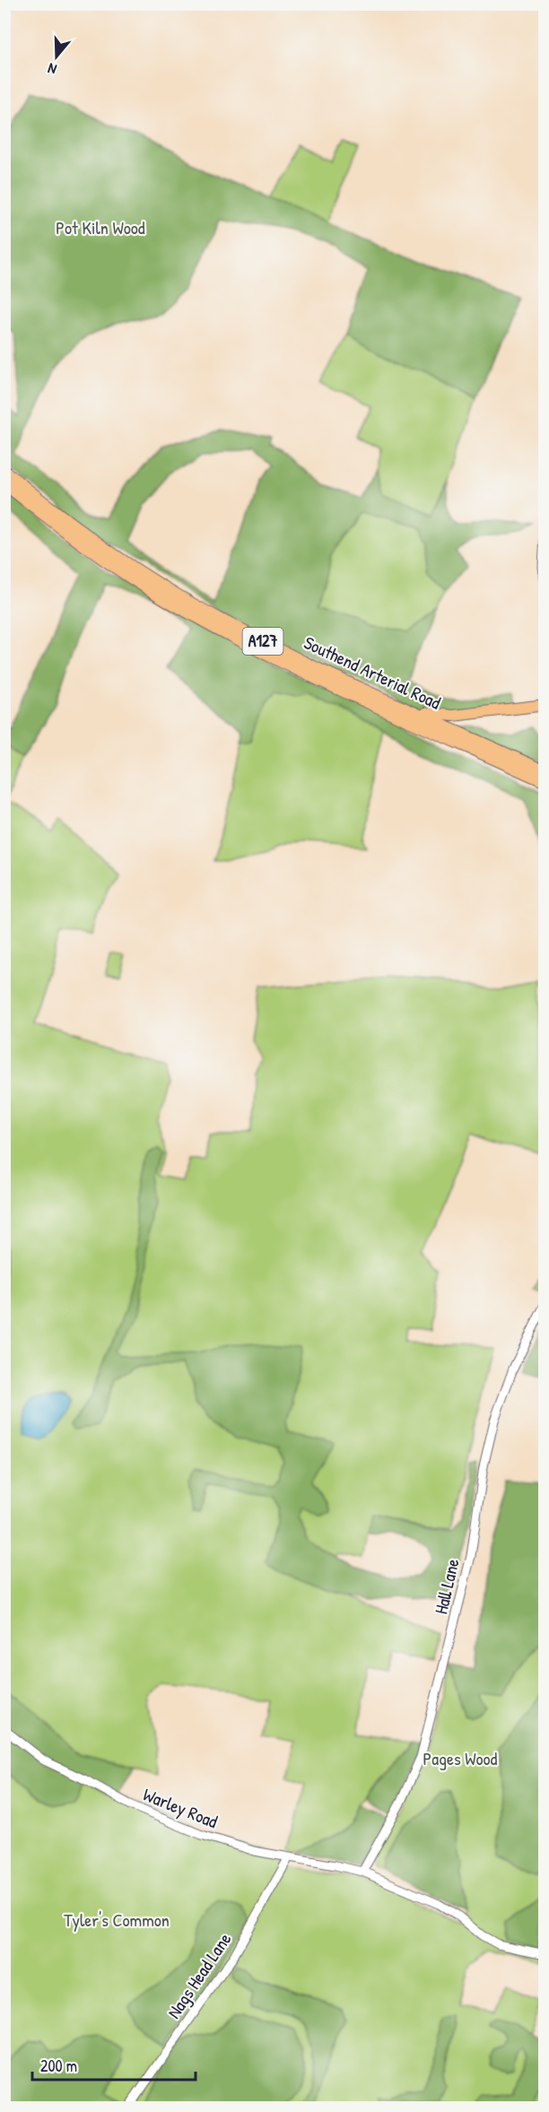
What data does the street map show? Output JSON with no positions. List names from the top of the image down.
{
  "streets": {
    "highway": ["A127", "Southend Arterial Road"],
    "street": ["Hall Lane", "Warley Road", "Nags Head Lane"]
  },
  "crossings": [
    ["A127", "Southend Arterial Road"],
    ["Hall Lane", "Warley Road"],
    ["Warley Road", "Nags Head Lane"]
  ],
  "parks": ["Pot Kiln Wood", "Pages Wood", "Tyler's Common"],
  "scale_bar": "200 m",
  "north": "bottom"
}
